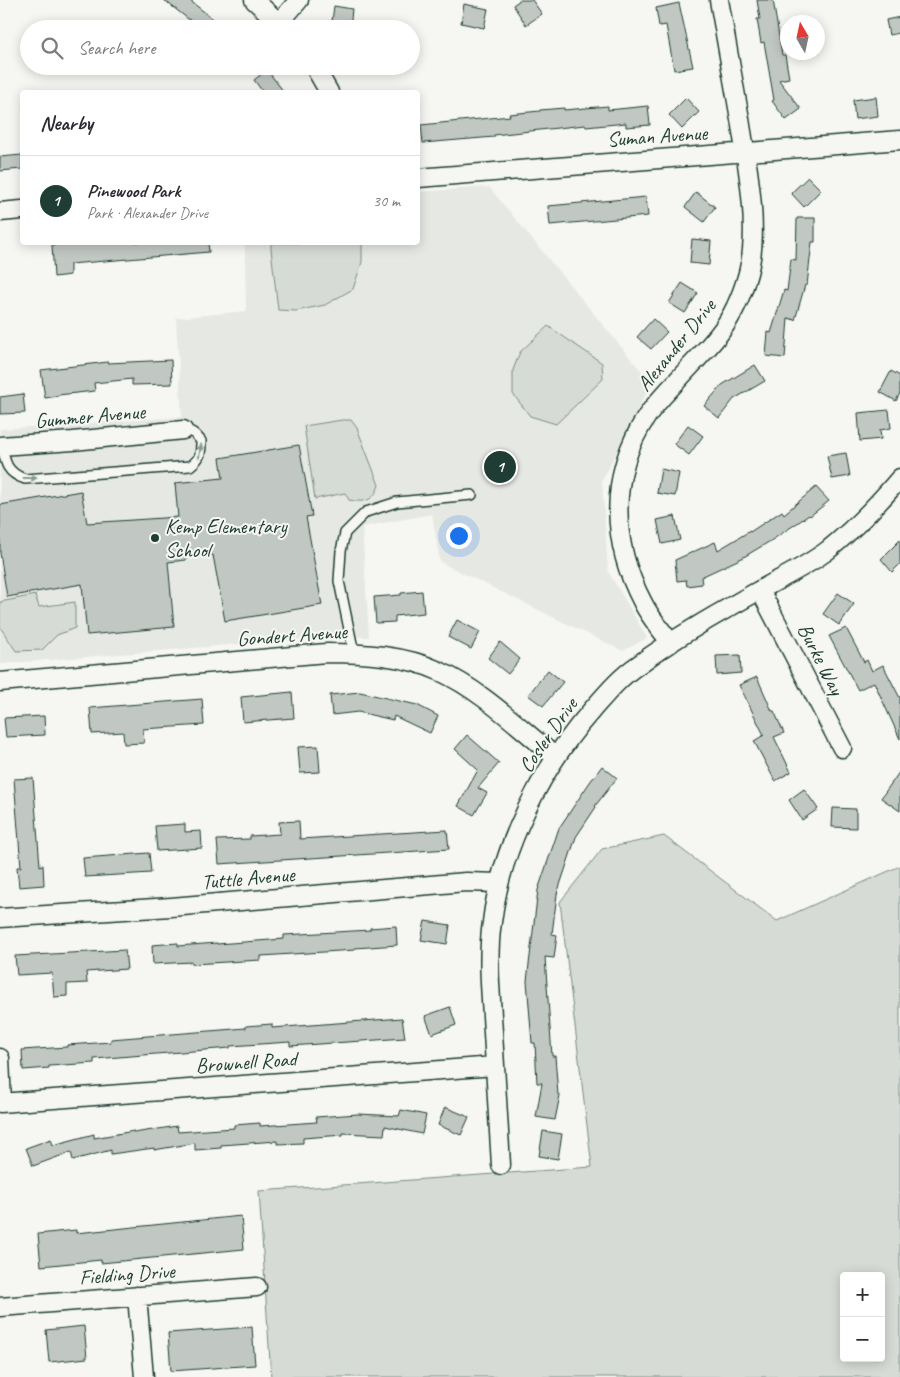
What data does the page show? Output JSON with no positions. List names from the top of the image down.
{
  "streets": {
    "street": [
      "Suman Avenue",
      "Alexander Drive",
      "Gummer Avenue",
      "Gondert Avenue",
      "Burke Way",
      "Cosler Drive",
      "Tuttle Avenue",
      "Brownell Road",
      "Fielding Drive"
    ]
  },
  "crossings": [
    ["Suman Avenue", "Alexander Drive"],
    ["Alexander Drive", "Cosler Drive"],
    ["Gondert Avenue", "Cosler Drive"],
    ["Burke Way", "Cosler Drive"],
    ["Cosler Drive", "Tuttle Avenue"],
    ["Cosler Drive", "Brownell Road"]
  ],
  "places": ["Kemp Elementary School"],
  "north": "top",
  "page": {
    "search": "Search here",
    "heading": "Nearby",
    "list": [
      {
        "mark": "1",
        "name": "Pinewood Park",
        "note": "Park · Alexander Drive",
        "value": "30 m"
      }
    ],
    "pins": "1",
    "map_buttons": ["+", "−"]
  }
}
